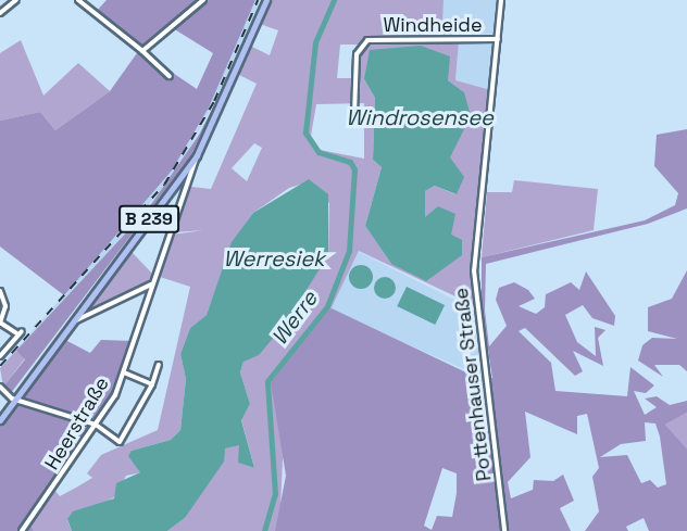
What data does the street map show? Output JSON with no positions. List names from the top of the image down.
{
  "streets": {
    "main road": ["B 239"],
    "street": ["Windheide", "Pottenhauser Straße", "Heerstraße"]
  },
  "crossings": [
    ["Windheide", "Pottenhauser Straße"],
    ["B 239", "Heerstraße"]
  ],
  "water": ["Windrosensee", "Werresiek", "Werre"]
}
